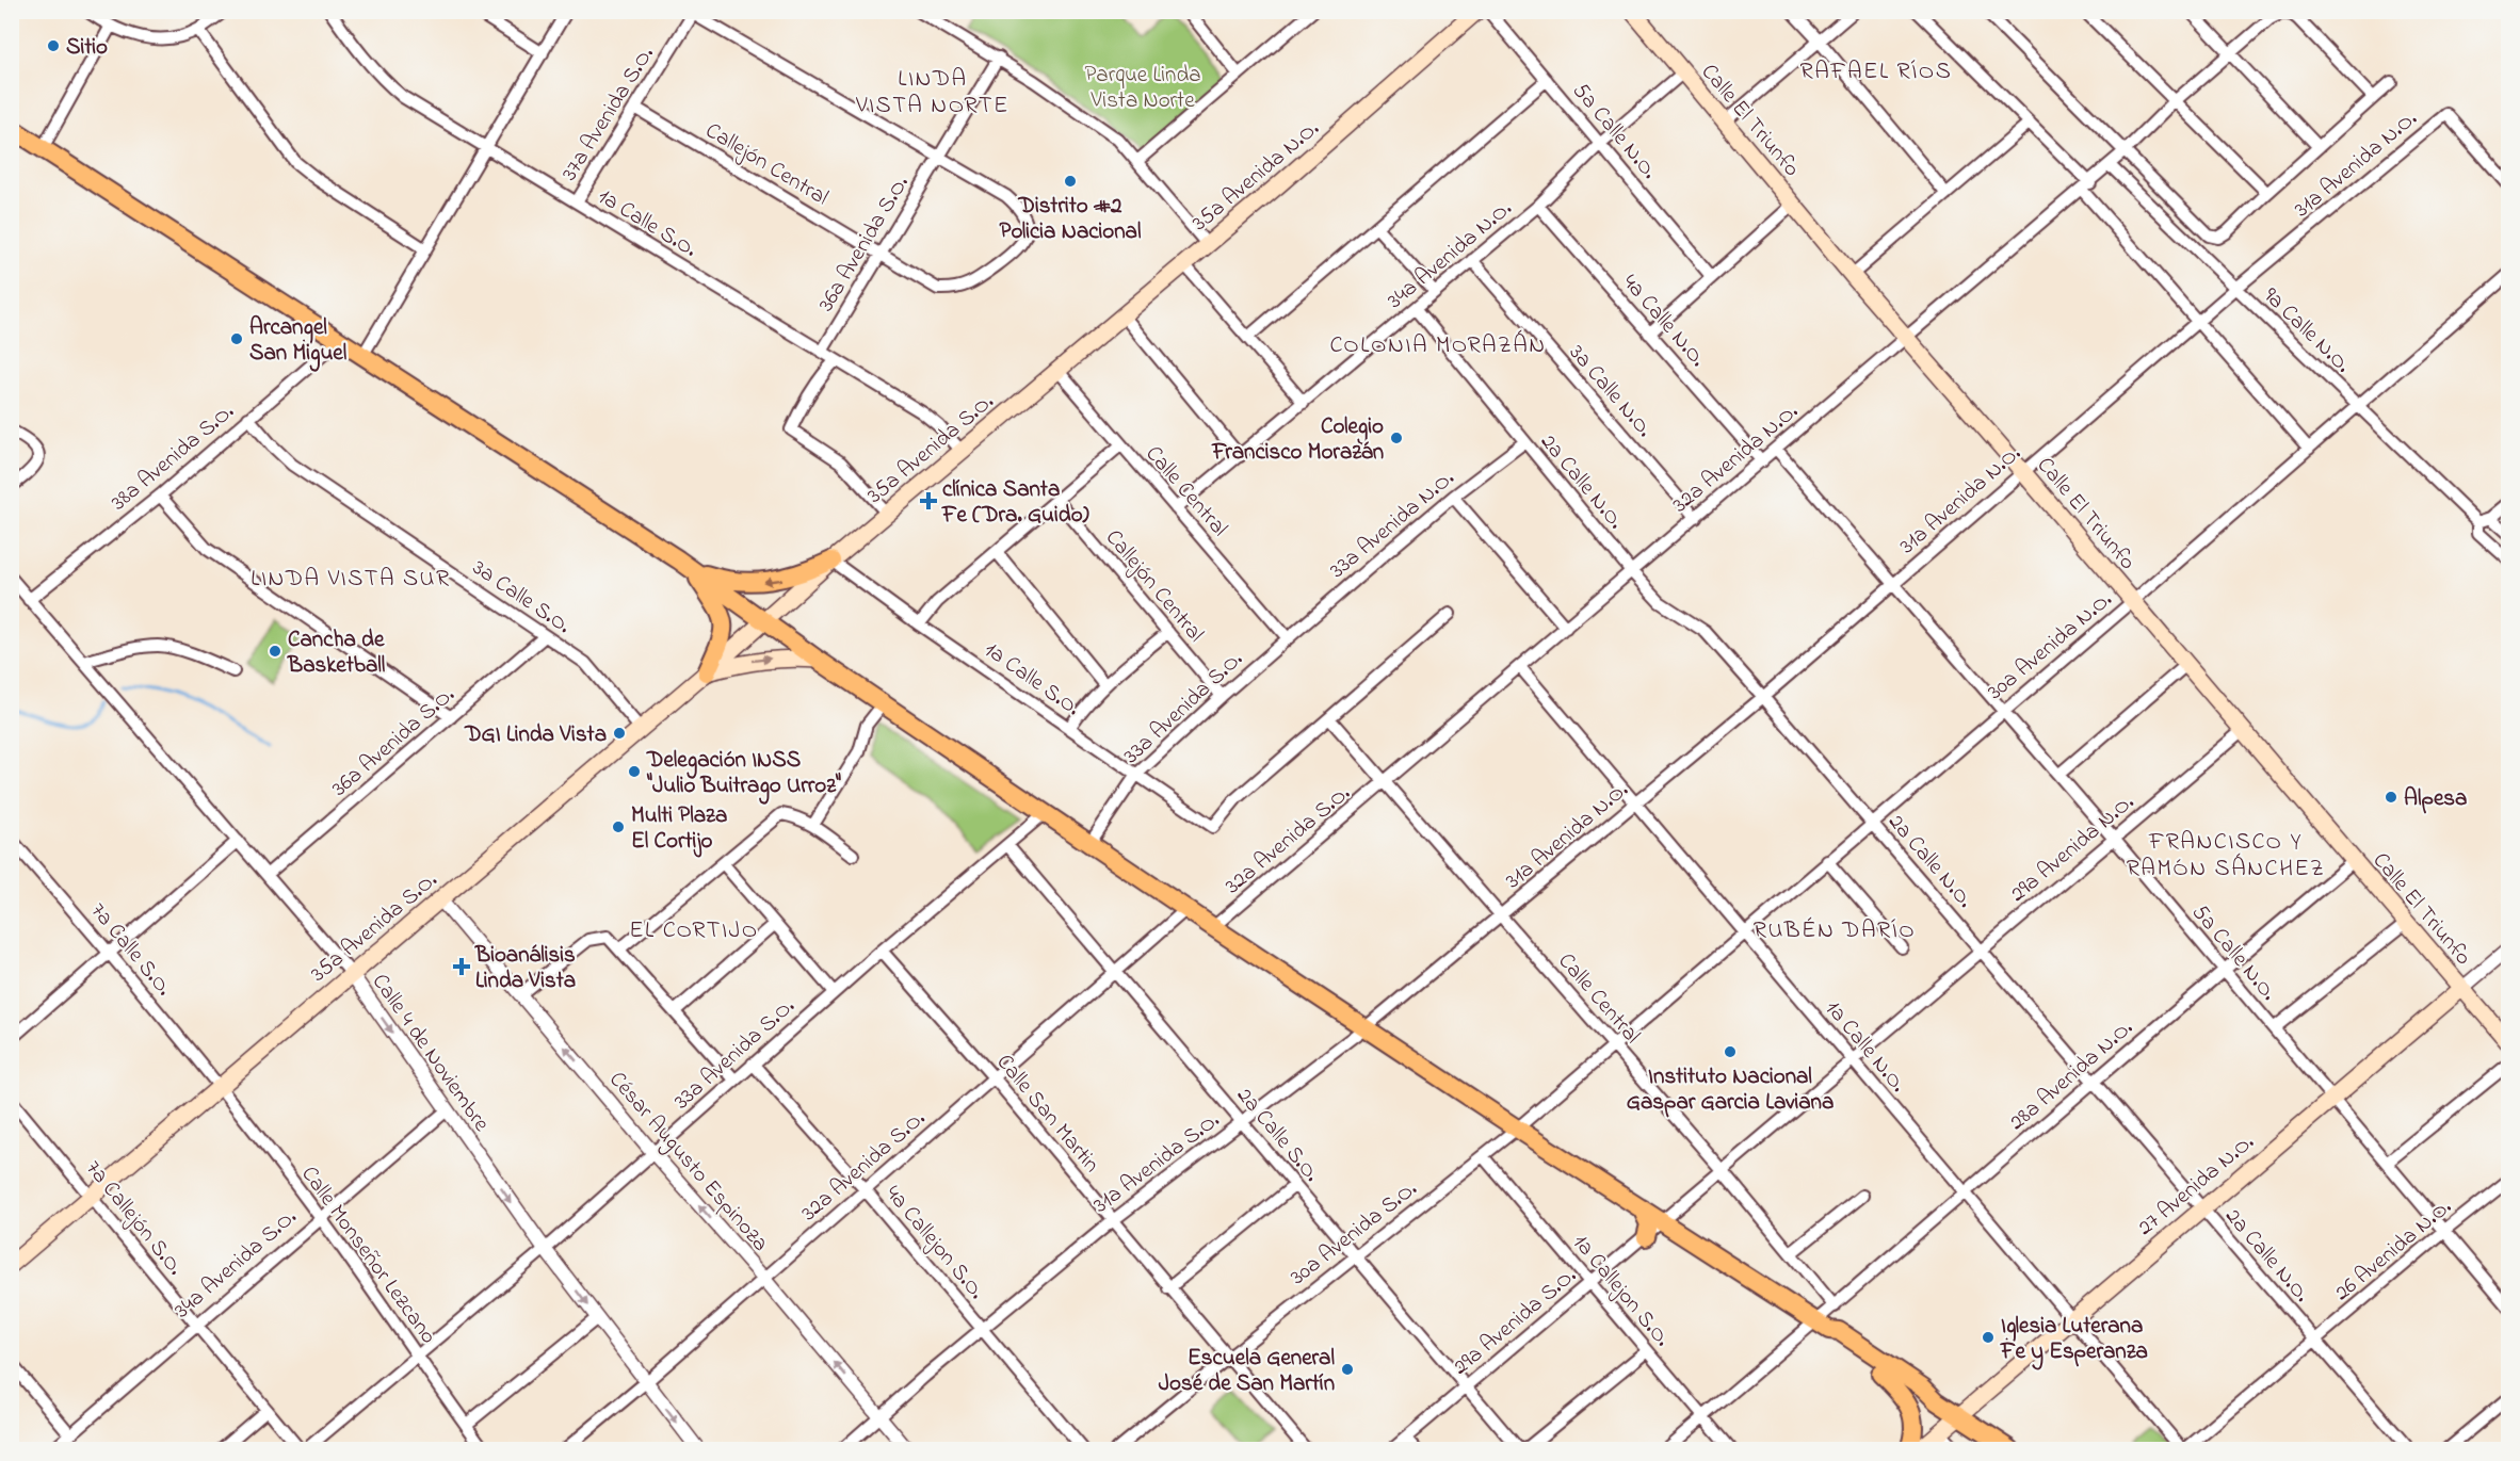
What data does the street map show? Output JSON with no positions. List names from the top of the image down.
{
  "streets": {
    "main road": [
      "Calle El Triunfo",
      "35a Avenida N.O.",
      "35a Avenida S.O.",
      "27 Avenida N.O."
    ],
    "street": [
      "37a Avenida S.O.",
      "5a Calle N.O.",
      "Callejón Central",
      "31a Avenida N.O.",
      "1a Calle S.O.",
      "36a Avenida S.O.",
      "34a Avenida N.O.",
      "4a Calle N.O.",
      "9a Calle N.O.",
      "3a Calle N.O.",
      "38a Avenida S.O.",
      "32a Avenida N.O.",
      "2a Calle N.O.",
      "Calle Central",
      "33a Avenida N.O.",
      "3a Calle S.O.",
      "30a Avenida N.O.",
      "33a Avenida S.O.",
      "32a Avenida S.O.",
      "29a Avenida N.O.",
      "7a Calle S.O.",
      "1a Calle N.O.",
      "Calle 4 de Noviembre",
      "28a Avenida N.O.",
      "Calle San Martin",
      "2a Calle S.O.",
      "César Augusto Espinoza",
      "31a Avenida S.O.",
      "7a Callejón S.O.",
      "30a Avenida S.O.",
      "4a Callejon S.O.",
      "26 Avenida N.O.",
      "Calle Monseñor Lezcano",
      "34a Avenida S.O.",
      "1a Callejon S.O.",
      "29a Avenida S.O."
    ]
  },
  "crossings": [
    ["37a Avenida S.O.", "Callejón Central"],
    ["37a Avenida S.O.", "1a Calle S.O."],
    ["Calle El Triunfo", "31a Avenida N.O."],
    ["Calle El Triunfo", "34a Avenida N.O."],
    ["Calle El Triunfo", "32a Avenida N.O."],
    ["Calle El Triunfo", "30a Avenida N.O."],
    ["Calle El Triunfo", "29a Avenida N.O."],
    ["Calle El Triunfo", "28a Avenida N.O."],
    ["Calle El Triunfo", "27 Avenida N.O."],
    ["5a Calle N.O.", "31a Avenida N.O."],
    ["5a Calle N.O.", "34a Avenida N.O."],
    ["5a Calle N.O.", "32a Avenida N.O."],
    ["5a Calle N.O.", "30a Avenida N.O."],
    ["5a Calle N.O.", "29a Avenida N.O."],
    ["5a Calle N.O.", "28a Avenida N.O."],
    ["5a Calle N.O.", "27 Avenida N.O."],
    ["5a Calle N.O.", "26 Avenida N.O."],
    ["Callejón Central", "36a Avenida S.O."],
    ["Callejón Central", "33a Avenida S.O."],
    ["31a Avenida N.O.", "9a Calle N.O."],
    ["31a Avenida N.O.", "2a Calle N.O."],
    ["31a Avenida N.O.", "Calle Central"],
    ["31a Avenida N.O.", "1a Calle N.O."],
    ["31a Avenida N.O.", "31a Avenida S.O."],
    ["35a Avenida N.O.", "35a Avenida S.O."],
    ["35a Avenida N.O.", "Calle Central"],
    ["1a Calle S.O.", "36a Avenida S.O."],
    ["1a Calle S.O.", "35a Avenida S.O."],
    ["1a Calle S.O.", "Calle Central"],
    ["1a Calle S.O.", "33a Avenida S.O."],
    ["36a Avenida S.O.", "3a Calle S.O."],
    ["36a Avenida S.O.", "Calle 4 de Noviembre"],
    ["34a Avenida N.O.", "4a Calle N.O."],
    ["34a Avenida N.O.", "3a Calle N.O."],
    ["34a Avenida N.O.", "2a Calle N.O."],
    ["34a Avenida N.O.", "Calle Central"],
    ["4a Calle N.O.", "32a Avenida N.O."],
    ["9a Calle N.O.", "32a Avenida N.O."],
    ["9a Calle N.O.", "30a Avenida N.O."],
    ["3a Calle N.O.", "32a Avenida N.O."],
    ["35a Avenida S.O.", "Calle Central"],
    ["35a Avenida S.O.", "3a Calle S.O."],
    ["35a Avenida S.O.", "7a Calle S.O."],
    ["35a Avenida S.O.", "Calle 4 de Noviembre"],
    ["35a Avenida S.O.", "César Augusto Espinoza"],
    ["35a Avenida S.O.", "7a Callejón S.O."],
    ["35a Avenida S.O.", "Calle Monseñor Lezcano"],
    ["38a Avenida S.O.", "3a Calle S.O."],
    ["38a Avenida S.O.", "Calle 4 de Noviembre"],
    ["32a Avenida N.O.", "2a Calle N.O."],
    ["32a Avenida N.O.", "Calle Central"],
    ["32a Avenida N.O.", "32a Avenida S.O."],
    ["32a Avenida N.O.", "1a Calle N.O."],
    ["2a Calle N.O.", "33a Avenida N.O."],
    ["2a Calle N.O.", "30a Avenida N.O."],
    ["2a Calle N.O.", "29a Avenida N.O."],
    ["2a Calle N.O.", "28a Avenida N.O."],
    ["2a Calle N.O.", "27 Avenida N.O."],
    ["2a Calle N.O.", "26 Avenida N.O."],
    ["Calle Central", "33a Avenida N.O."],
    ["Calle Central", "30a Avenida N.O."],
    ["Calle Central", "33a Avenida S.O."],
    ["Calle Central", "32a Avenida S.O."],
    ["Calle Central", "29a Avenida N.O."],
    ["Calle Central", "28a Avenida N.O."],
    ["Calle Central", "31a Avenida S.O."],
    ["Calle Central", "30a Avenida S.O."],
    ["33a Avenida N.O.", "33a Avenida S.O."],
    ["30a Avenida N.O.", "1a Calle N.O."],
    ["30a Avenida N.O.", "30a Avenida S.O."],
    ["33a Avenida S.O.", "Calle 4 de Noviembre"],
    ["33a Avenida S.O.", "Calle San Martin"],
    ["33a Avenida S.O.", "2a Calle S.O."],
    ["33a Avenida S.O.", "César Augusto Espinoza"],
    ["33a Avenida S.O.", "4a Callejon S.O."],
    ["33a Avenida S.O.", "Calle Monseñor Lezcano"],
    ["32a Avenida S.O.", "Calle 4 de Noviembre"],
    ["32a Avenida S.O.", "Calle San Martin"],
    ["32a Avenida S.O.", "2a Calle S.O."],
    ["32a Avenida S.O.", "César Augusto Espinoza"],
    ["32a Avenida S.O.", "4a Callejon S.O."],
    ["29a Avenida N.O.", "1a Calle N.O."],
    ["29a Avenida N.O.", "29a Avenida S.O."],
    ["7a Calle S.O.", "Calle Monseñor Lezcano"],
    ["1a Calle N.O.", "28a Avenida N.O."],
    ["1a Calle N.O.", "27 Avenida N.O."],
    ["1a Calle N.O.", "26 Avenida N.O."],
    ["Calle 4 de Noviembre", "34a Avenida S.O."],
    ["28a Avenida N.O.", "1a Callejon S.O."],
    ["Calle San Martin", "31a Avenida S.O."],
    ["Calle San Martin", "30a Avenida S.O."],
    ["2a Calle S.O.", "31a Avenida S.O."],
    ["2a Calle S.O.", "30a Avenida S.O."],
    ["2a Calle S.O.", "29a Avenida S.O."],
    ["César Augusto Espinoza", "31a Avenida S.O."],
    ["31a Avenida S.O.", "4a Callejon S.O."],
    ["7a Callejón S.O.", "34a Avenida S.O."],
    ["30a Avenida S.O.", "1a Callejon S.O."],
    ["Calle Monseñor Lezcano", "34a Avenida S.O."],
    ["1a Callejon S.O.", "29a Avenida S.O."]
  ],
  "one_way": ["Calle 4 de Noviembre"],
  "districts": [
    "RAFAEL RÍOS",
    "LINDA VISTA NORTE",
    "COLONIA MORAZÁN",
    "LINDA VISTA SUR",
    "FRANCISCO Y RAMÓN SÁNCHEZ",
    "EL CORTIJO",
    "RUBÉN DARÍO"
  ],
  "parks": ["Parque Linda Vista Norte"],
  "places": {
    "other": [
      "Sitio",
      "Distrito #2 Policia Nacional",
      "Arcangel San Miguel",
      "Colegio Francisco Morazán",
      "Cancha de Basketball",
      "DGI Linda Vista",
      "Delegación INSS \"Julio Buitrago Urroz\"",
      "Alpesa",
      "Multi Plaza El Cortijo",
      "Instituto Nacional Gaspar Garcia Laviana",
      "Iglesia Luterana Fe y Esperanza",
      "Escuela General José de San Martín"
    ],
    "health": ["clínica Santa Fe (Dra. Guido)", "Bioanálisis Linda Vista"]
  }
}
